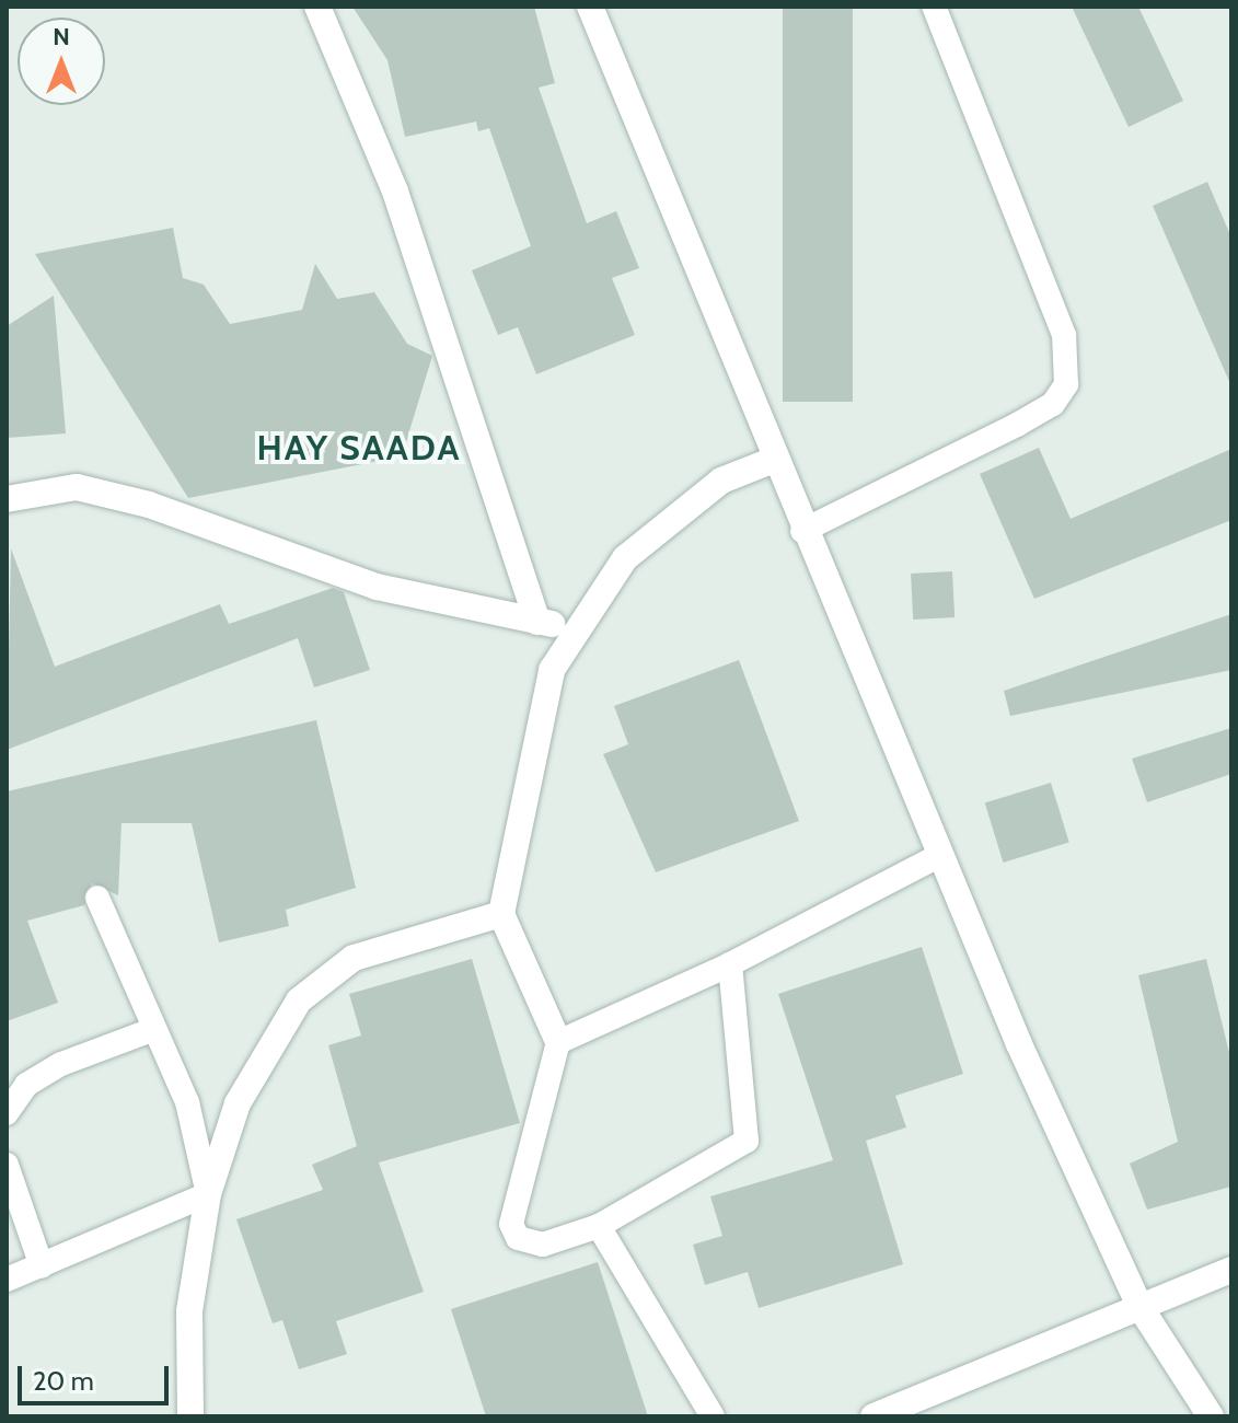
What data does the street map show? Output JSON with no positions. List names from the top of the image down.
{
  "districts": ["HAY SAADA"],
  "scale_bar": "20 m",
  "north": "top"
}
